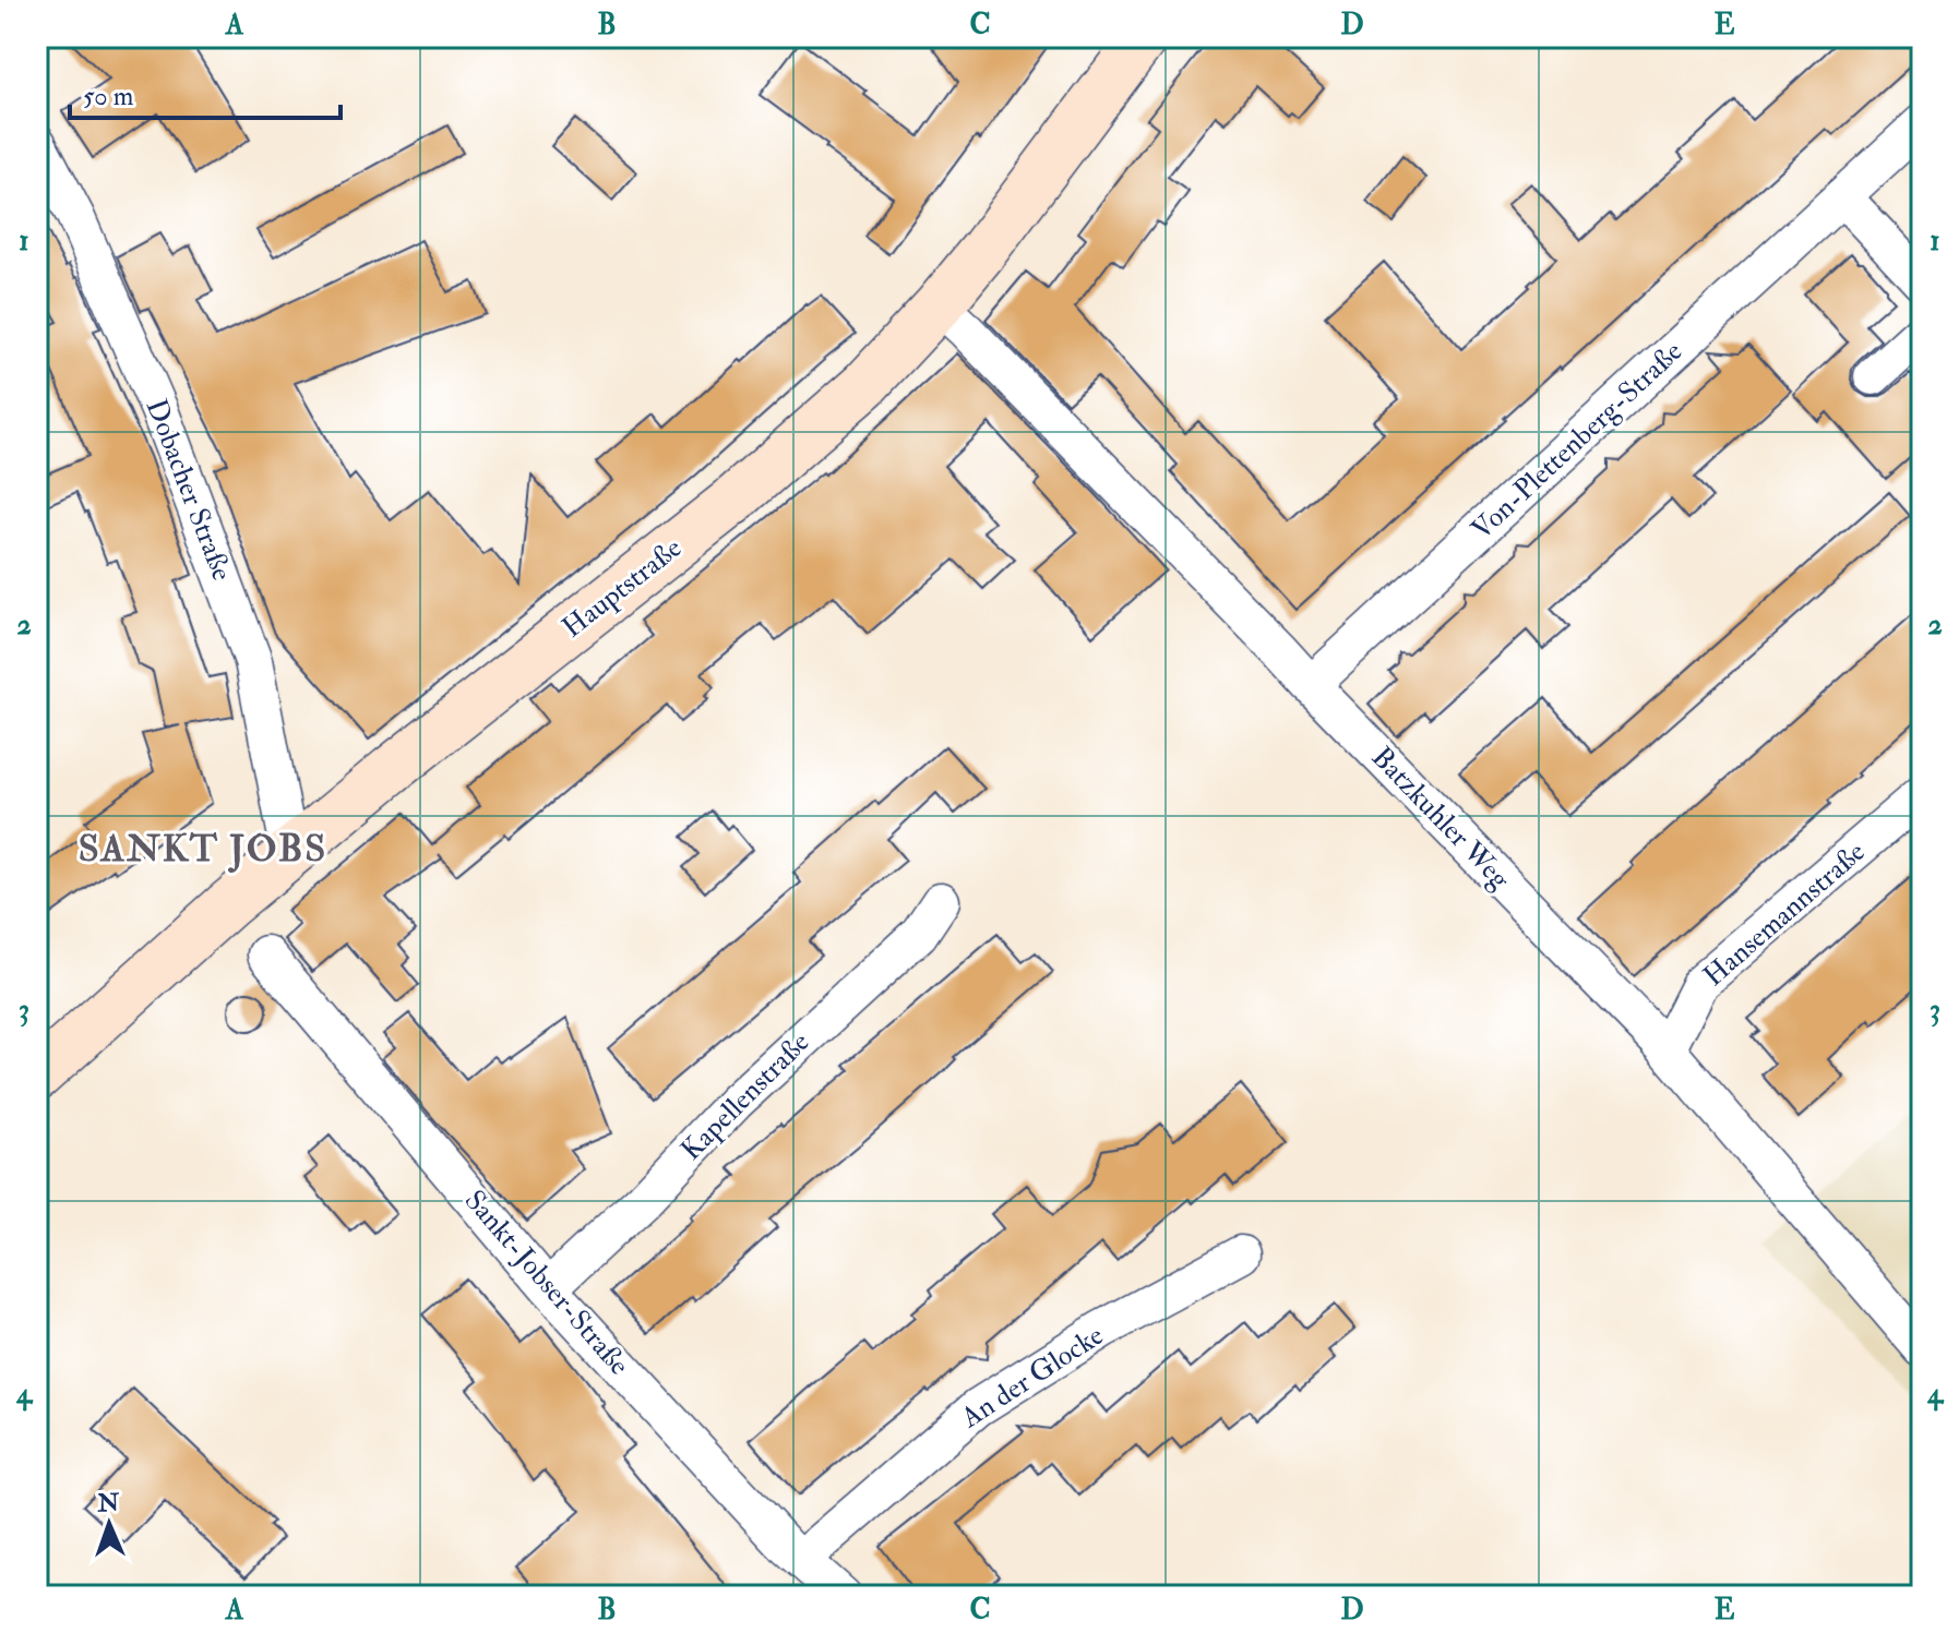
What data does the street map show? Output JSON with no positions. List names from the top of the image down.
{
  "streets": {
    "main road": ["Hauptstraße"],
    "street": [
      "Von-Plettenberg-Straße",
      "Dobacher Straße",
      "Batzkuhler Weg",
      "Hansemannstraße",
      "Kapellenstraße",
      "Sankt-Jobser-Straße",
      "An der Glocke"
    ]
  },
  "crossings": [
    ["Von-Plettenberg-Straße", "Batzkuhler Weg"],
    ["Dobacher Straße", "Hauptstraße"],
    ["Hauptstraße", "Batzkuhler Weg"],
    ["Batzkuhler Weg", "Hansemannstraße"],
    ["Kapellenstraße", "Sankt-Jobser-Straße"],
    ["Sankt-Jobser-Straße", "An der Glocke"]
  ],
  "districts": ["SANKT JOBS"],
  "scale_bar": "50 m",
  "north": "top",
  "grid": {
    "columns": [
      "A",
      "B",
      "C",
      "D",
      "E"
    ],
    "rows": [
      "1",
      "2",
      "3",
      "4"
    ]
  }
}
